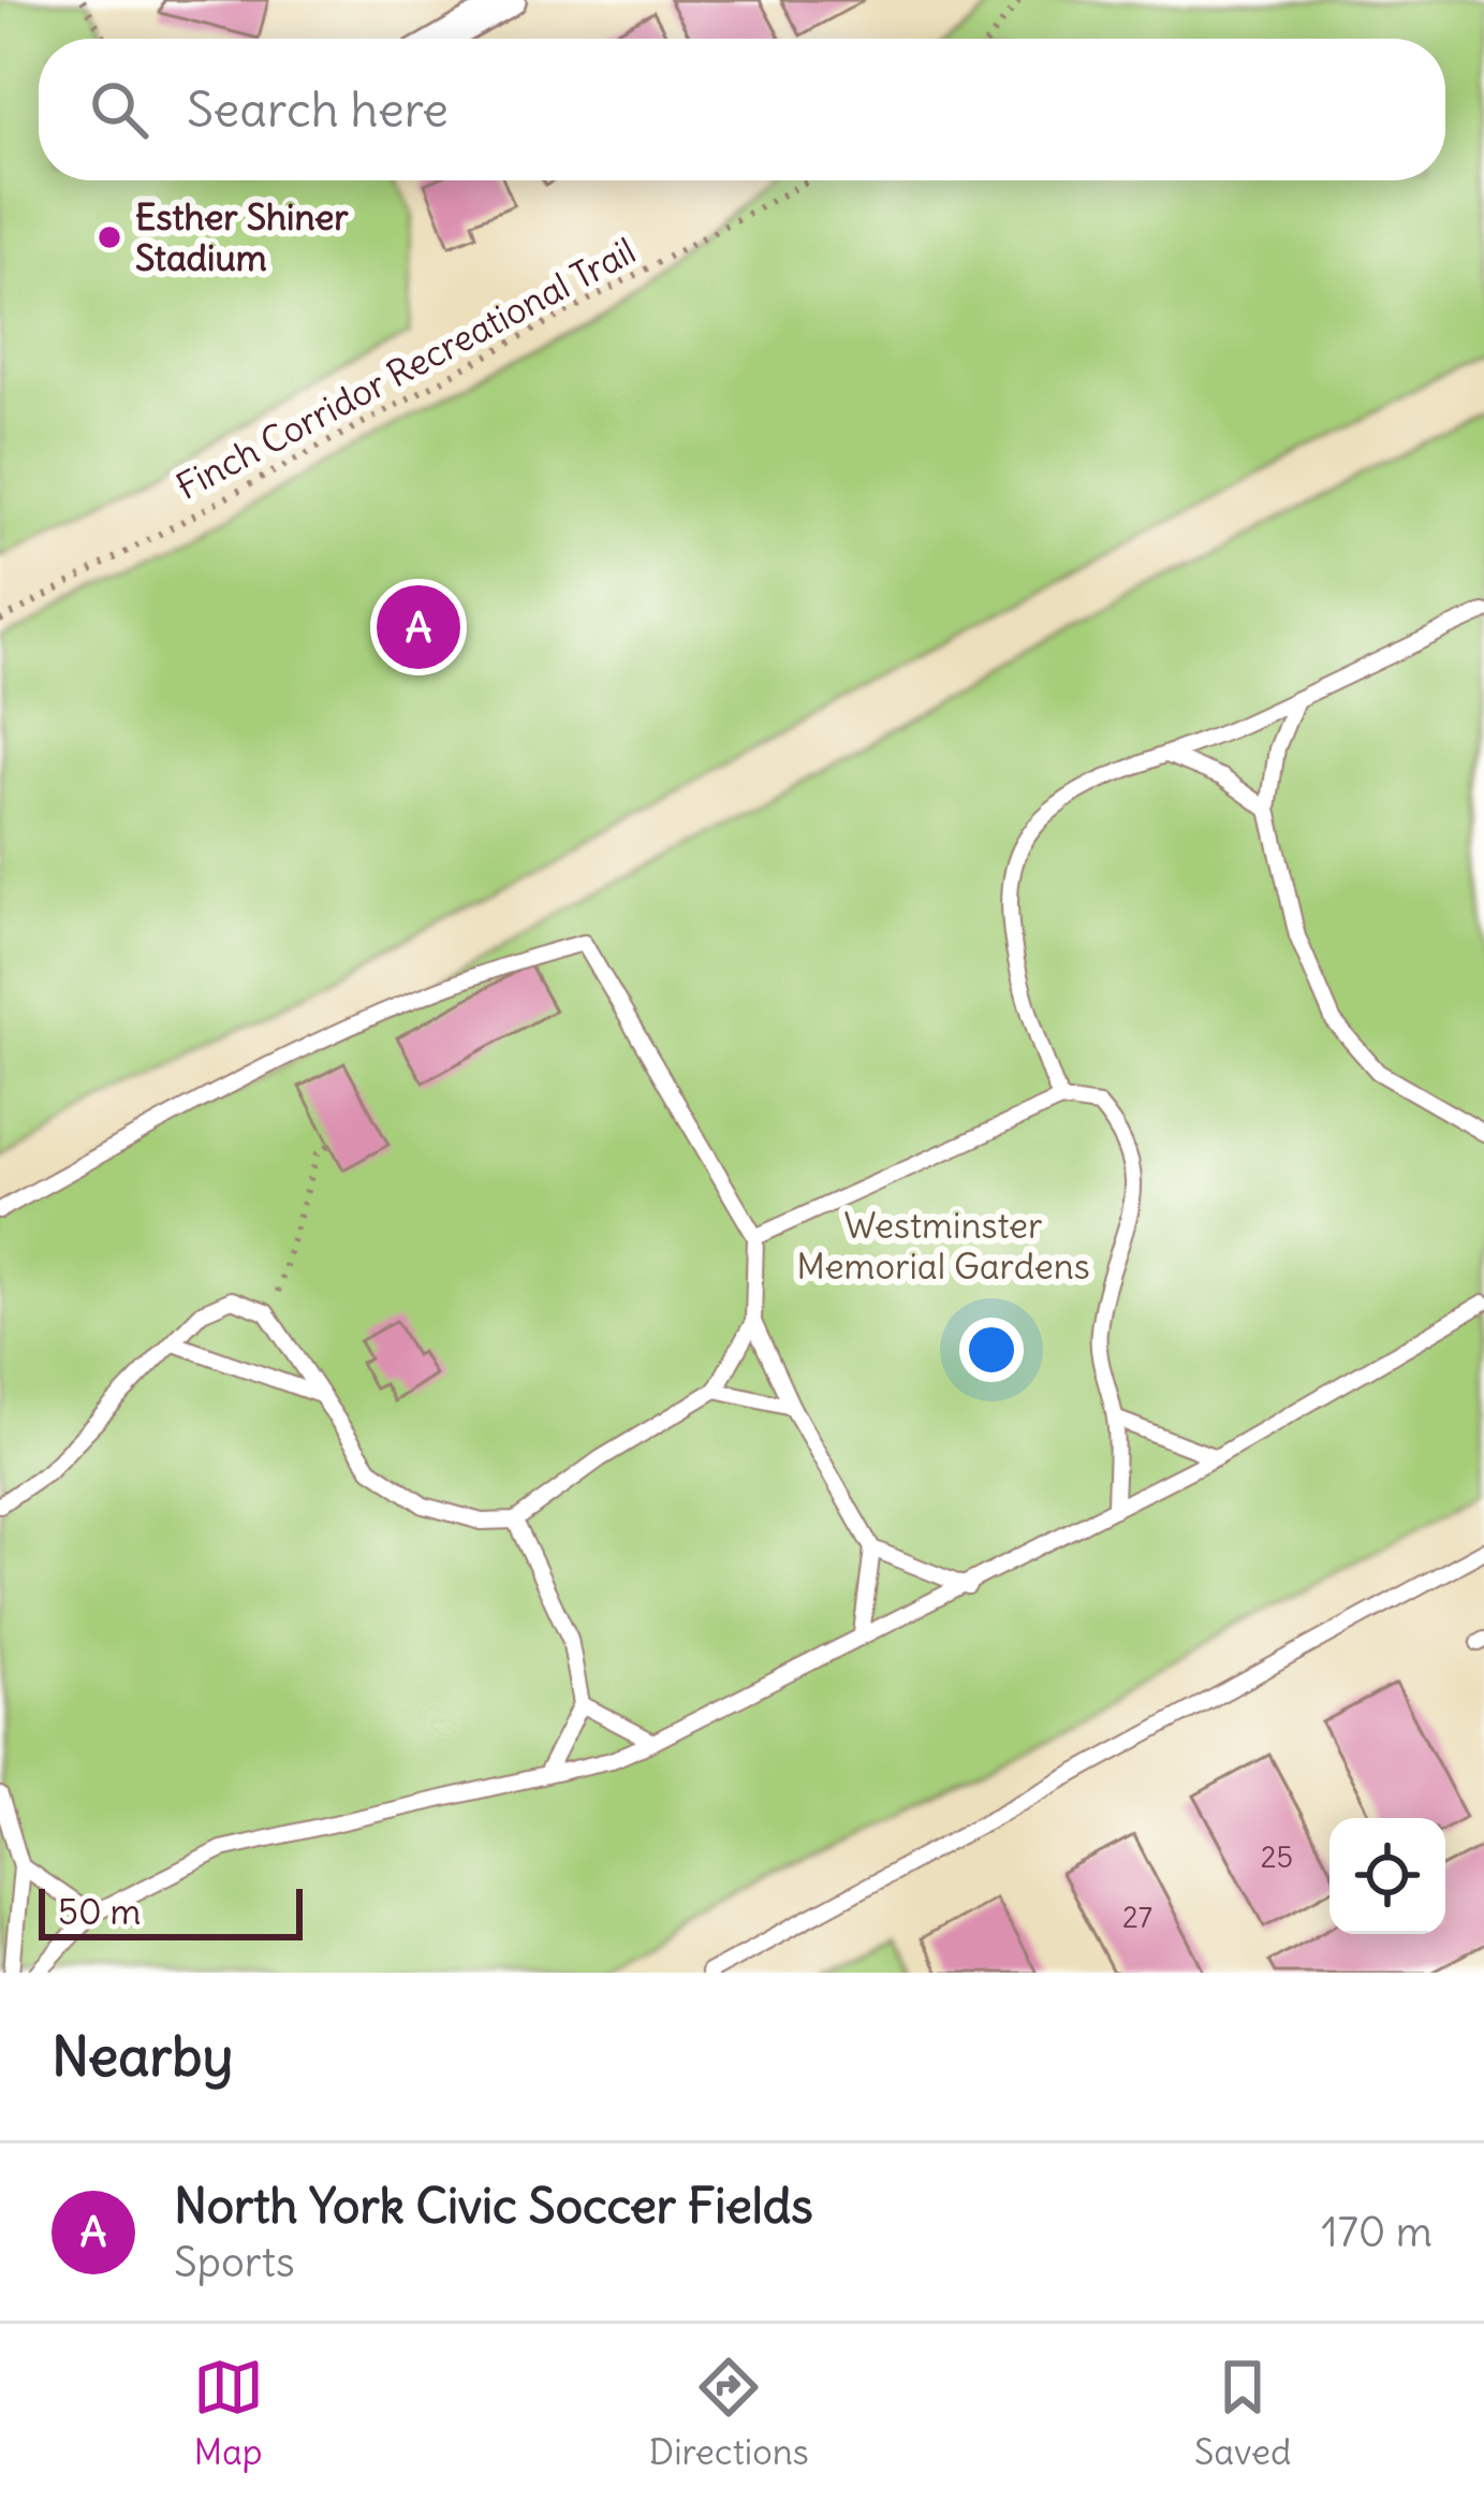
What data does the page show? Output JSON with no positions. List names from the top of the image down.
{
  "streets": {
    "path": ["Finch Corridor Recreational Trail"]
  },
  "parks": ["Westminster Memorial Gardens"],
  "places": ["Esther Shiner Stadium"],
  "house_numbers": ["25", "27"],
  "scale_bar": "50 m",
  "page": {
    "search": "Search here",
    "pins": "A",
    "scale": "50 m",
    "heading": "Nearby",
    "list": [
      {
        "mark": "A",
        "name": "North York Civic Soccer Fields",
        "note": "Sports",
        "value": "170 m"
      }
    ],
    "nav": ["Map", "Directions", "Saved"]
  }
}
